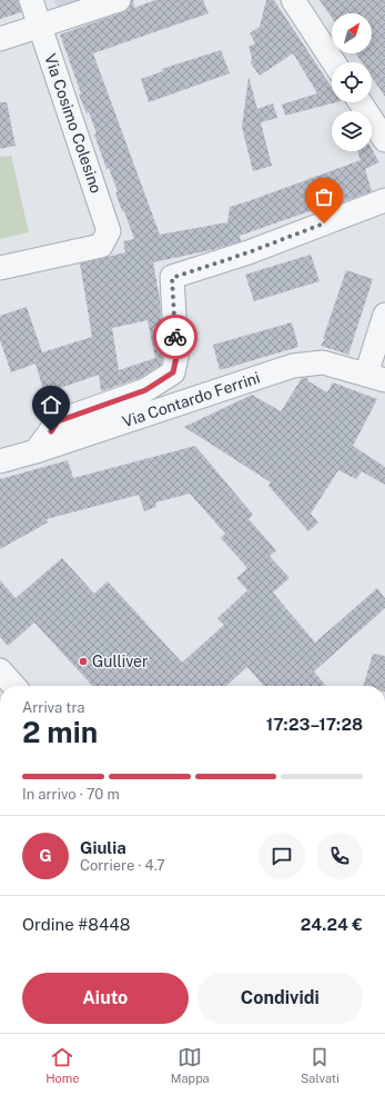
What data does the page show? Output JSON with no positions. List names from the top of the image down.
{
  "streets": {
    "street": ["Via Cosimo Colesino", "Via Contardo Ferrini"]
  },
  "places": ["Gulliver"],
  "north": "top right",
  "page": {
    "heading": ["2 min", "Arriva tra", "17:23–17:28"],
    "panel": [
      "Giulia",
      "Corriere · 4.7",
      "Ordine #8448",
      "24.24 €"
    ],
    "bar": "In arrivo · 70 m",
    "round": "G",
    "buttons": ["Aiuto", "Condividi"],
    "tabs": ["Home", "Mappa", "Salvati"]
  }
}
